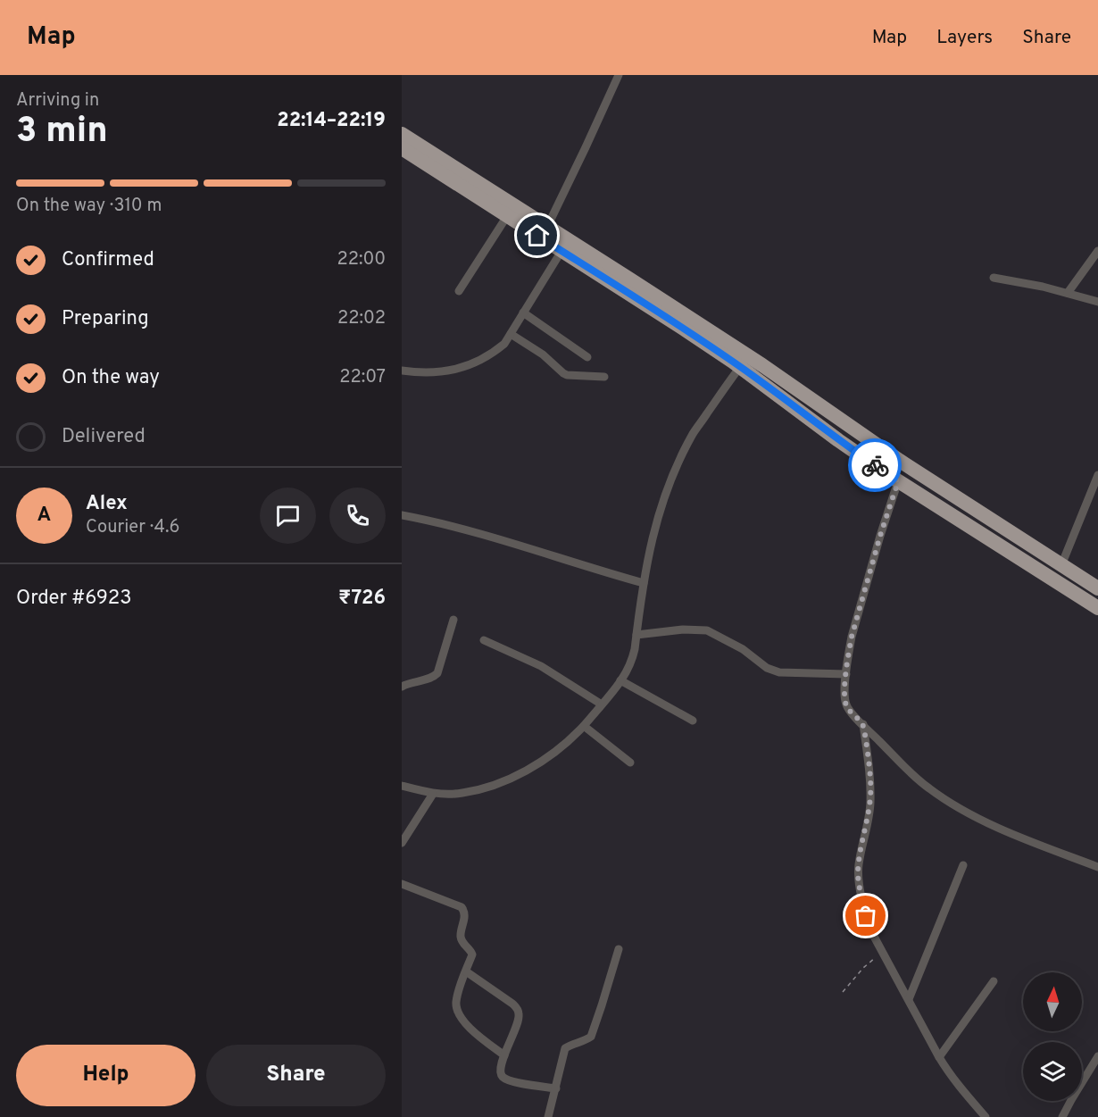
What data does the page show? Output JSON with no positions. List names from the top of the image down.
{
  "north": "top",
  "page": {
    "header": "Map",
    "nav": ["Map", "Layers", "Share"],
    "heading": ["3 min", "Arriving in", "22:14–22:19"],
    "panel": [
      "Alex",
      "Courier · 4.6",
      "Order #6923",
      "₹726"
    ],
    "bar": "On the way · 310 m",
    "list": [
      ["Confirmed", "22:00"],
      ["Preparing", "22:02"],
      ["On the way", "22:07"],
      "Delivered"
    ],
    "round": "A",
    "buttons": ["Help", "Share"]
  }
}
